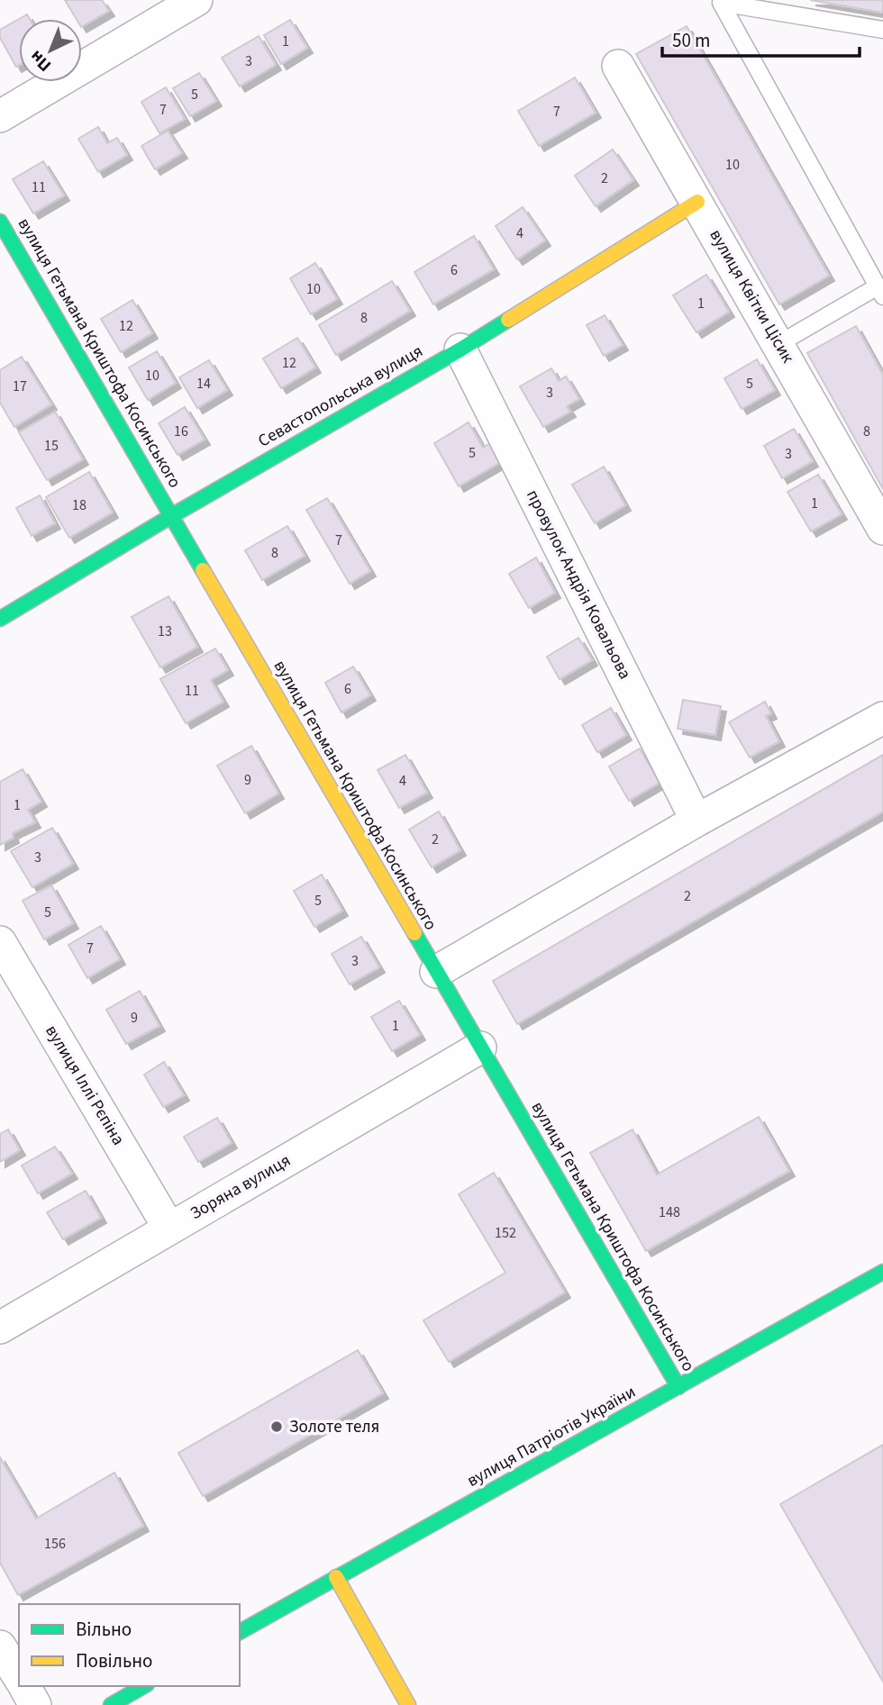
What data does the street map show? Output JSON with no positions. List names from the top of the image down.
{
  "streets": {
    "street": [
      "вулиця Квітки Цісик",
      "вулиця Гетьмана Криштофа Косинського",
      "Севастопольська вулиця",
      "провулок Андрія Ковальова",
      "вулиця Іллі Рєпіна",
      "Зоряна вулиця",
      "вулиця Патріотів України"
    ]
  },
  "crossings": [
    ["вулиця Квітки Цісик", "Севастопольська вулиця"],
    ["вулиця Гетьмана Криштофа Косинського", "Севастопольська вулиця"],
    ["вулиця Гетьмана Криштофа Косинського", "Зоряна вулиця"],
    ["вулиця Гетьмана Криштофа Косинського", "вулиця Патріотів України"],
    ["Севастопольська вулиця", "провулок Андрія Ковальова"],
    ["вулиця Іллі Рєпіна", "Зоряна вулиця"]
  ],
  "places": ["Золоте теля"],
  "house_numbers": [
    "1",
    "3",
    "5",
    "7",
    "7",
    "10",
    "2",
    "11",
    "4",
    "6",
    "10",
    "1",
    "8",
    "12",
    "12",
    "10",
    "14",
    "5",
    "17",
    "3",
    "16",
    "8",
    "15",
    "5",
    "3",
    "1",
    "18",
    "7",
    "8",
    "13",
    "6",
    "11",
    "9",
    "4",
    "1",
    "2",
    "3",
    "2",
    "5",
    "5",
    "7",
    "3",
    "9",
    "1",
    "148",
    "152",
    "156"
  ],
  "legend": ["Вільно", "Повільно"],
  "scale_bar": "50 m",
  "north": "bottom left"
}
